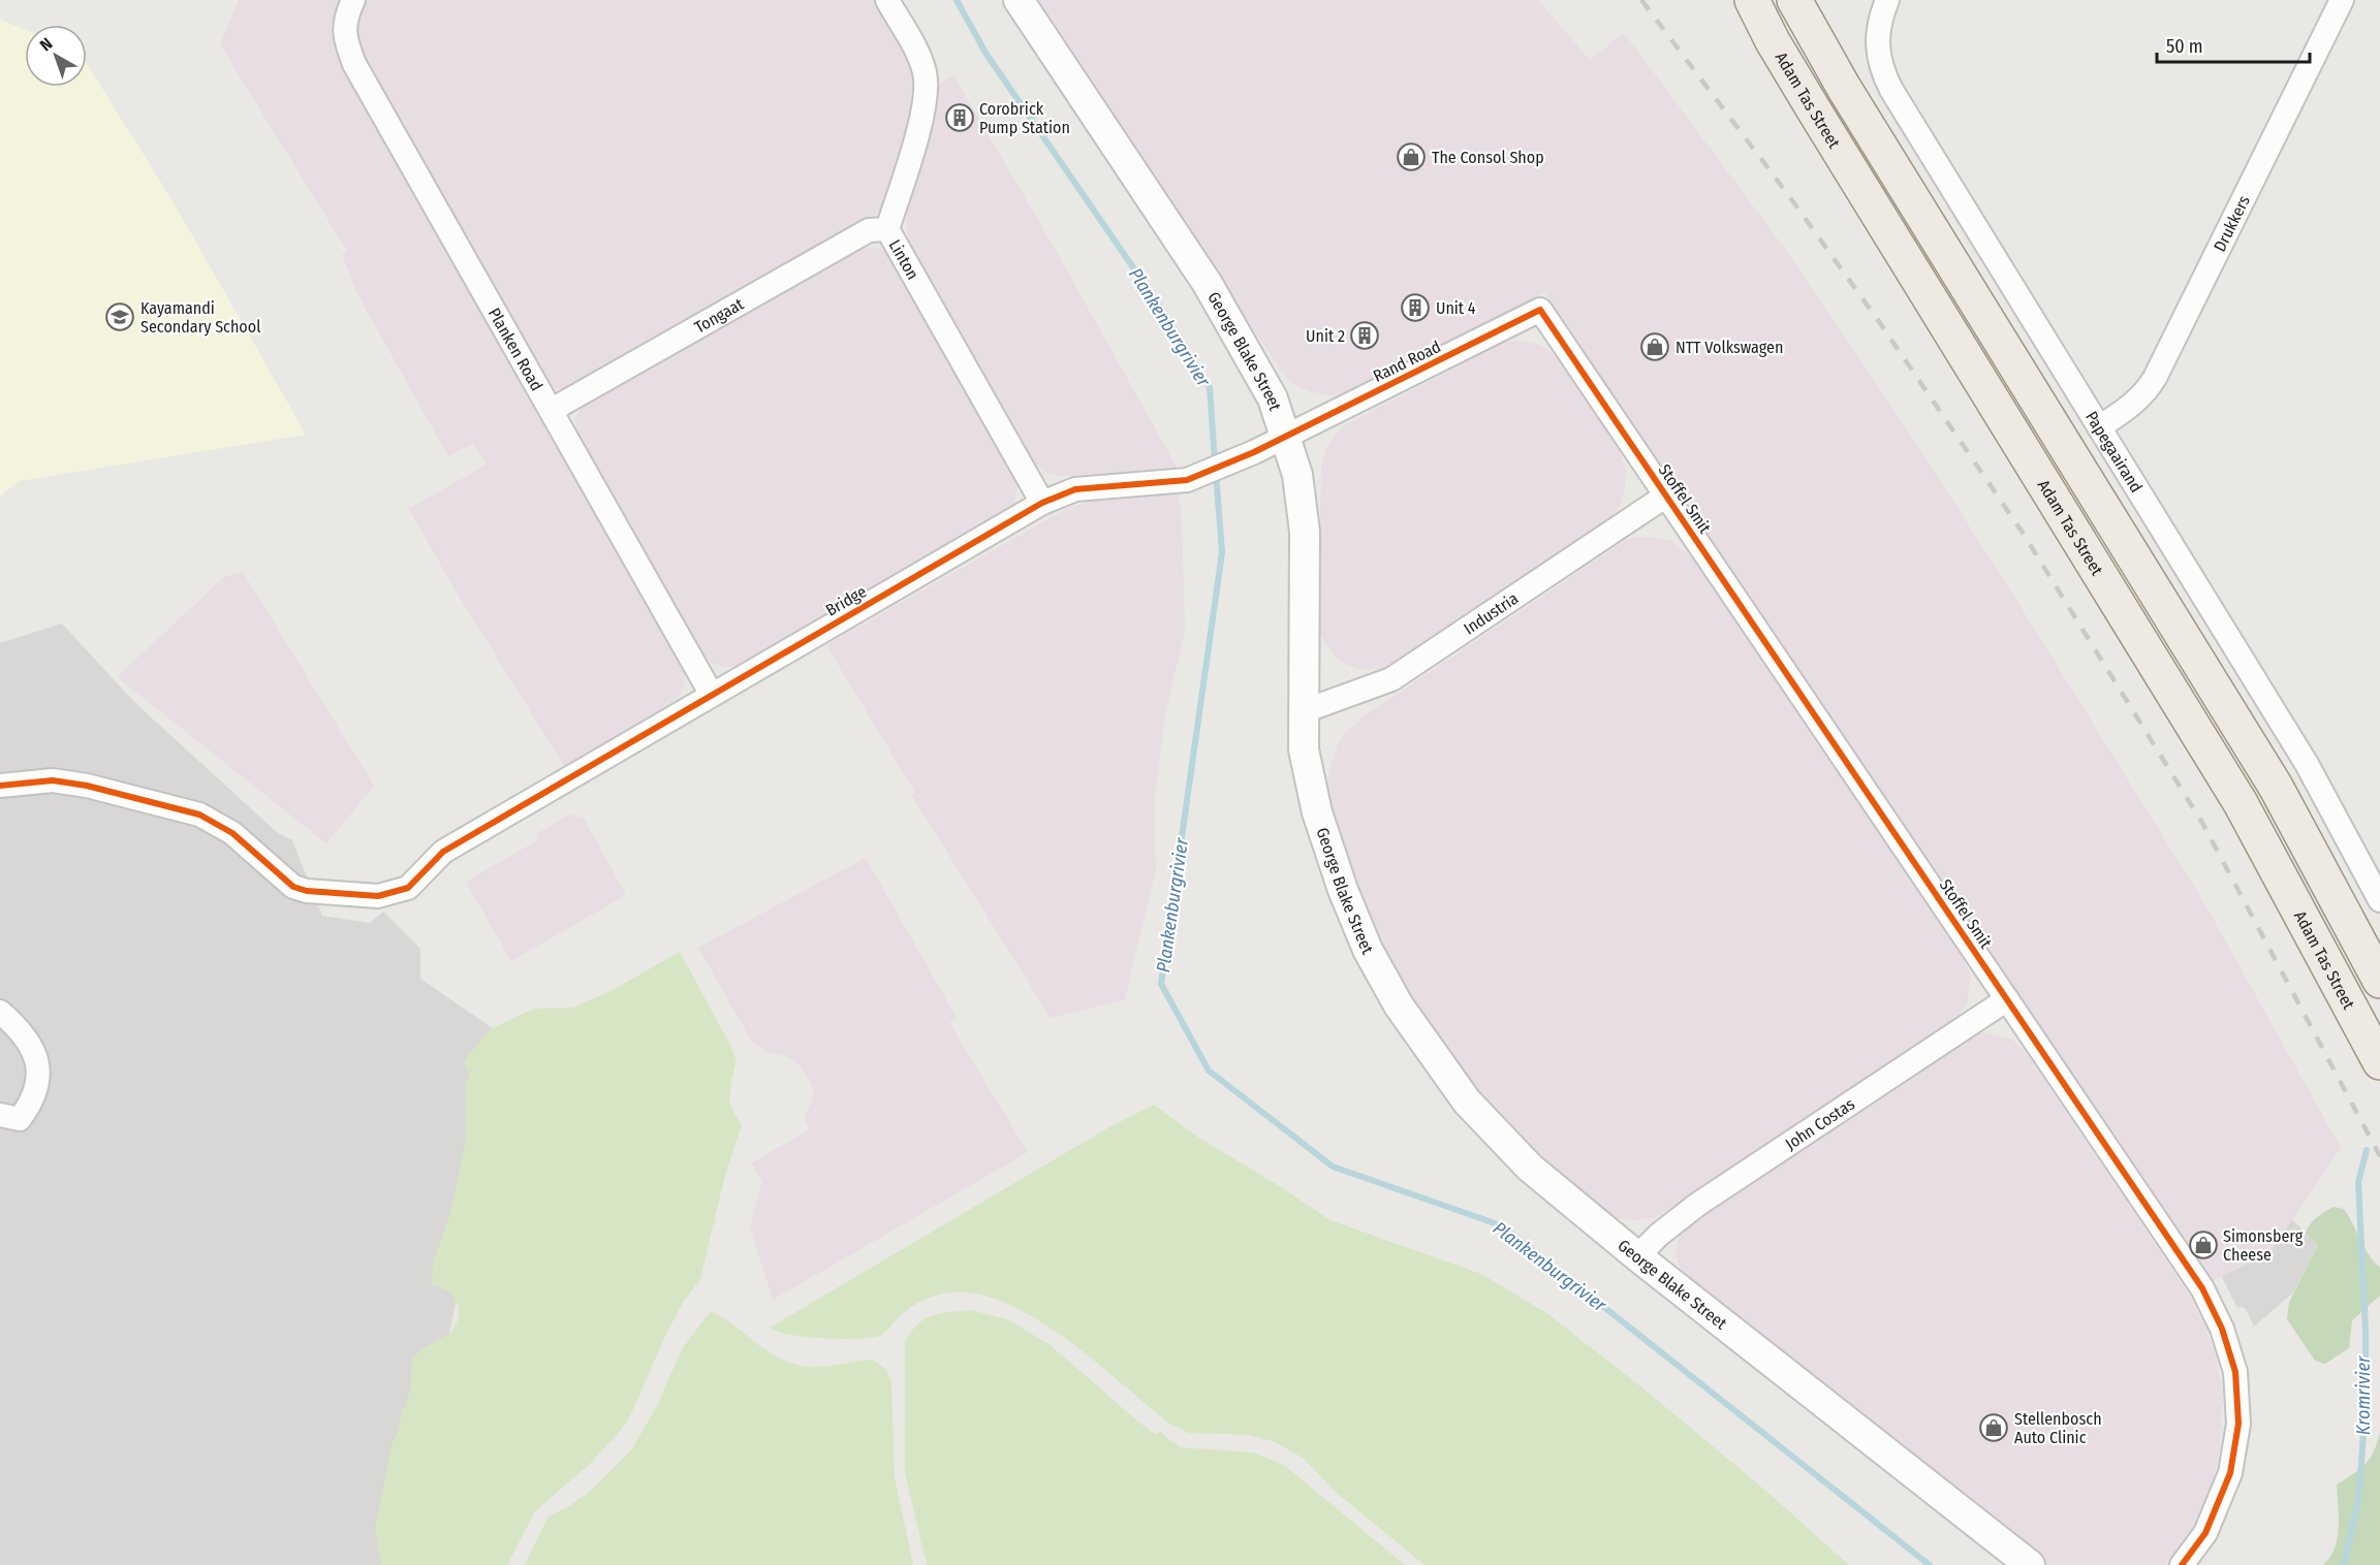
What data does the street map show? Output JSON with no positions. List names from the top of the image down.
{
  "streets": {
    "main road": ["Adam Tas Street"],
    "street": [
      "Drukkers",
      "Linton",
      "Tongaat",
      "Planken Road",
      "George Blake Street",
      "Rand Road",
      "Papegaairand",
      "Stoffel Smit",
      "Bridge",
      "Industria",
      "John Costas"
    ]
  },
  "crossings": [
    ["Drukkers", "Papegaairand"],
    ["Linton", "Tongaat"],
    ["Linton", "Bridge"],
    ["Tongaat", "Planken Road"],
    ["Planken Road", "Bridge"],
    ["George Blake Street", "Rand Road"],
    ["George Blake Street", "Bridge"],
    ["George Blake Street", "Industria"],
    ["George Blake Street", "John Costas"],
    ["Rand Road", "Stoffel Smit"],
    ["Rand Road", "Bridge"],
    ["Stoffel Smit", "Industria"],
    ["Stoffel Smit", "John Costas"]
  ],
  "water": ["Plankenburgrivier", "Kromrivier"],
  "places": {
    "building": ["Corobrick Pump Station", "Unit 4", "Unit 2"],
    "shop": [
      "The Consol Shop",
      "NTT Volkswagen",
      "Simonsberg Cheese",
      "Stellenbosch Auto Clinic"
    ],
    "school or university": ["Kayamandi Secondary School"]
  },
  "scale_bar": "50 m",
  "north": "top left"
}
